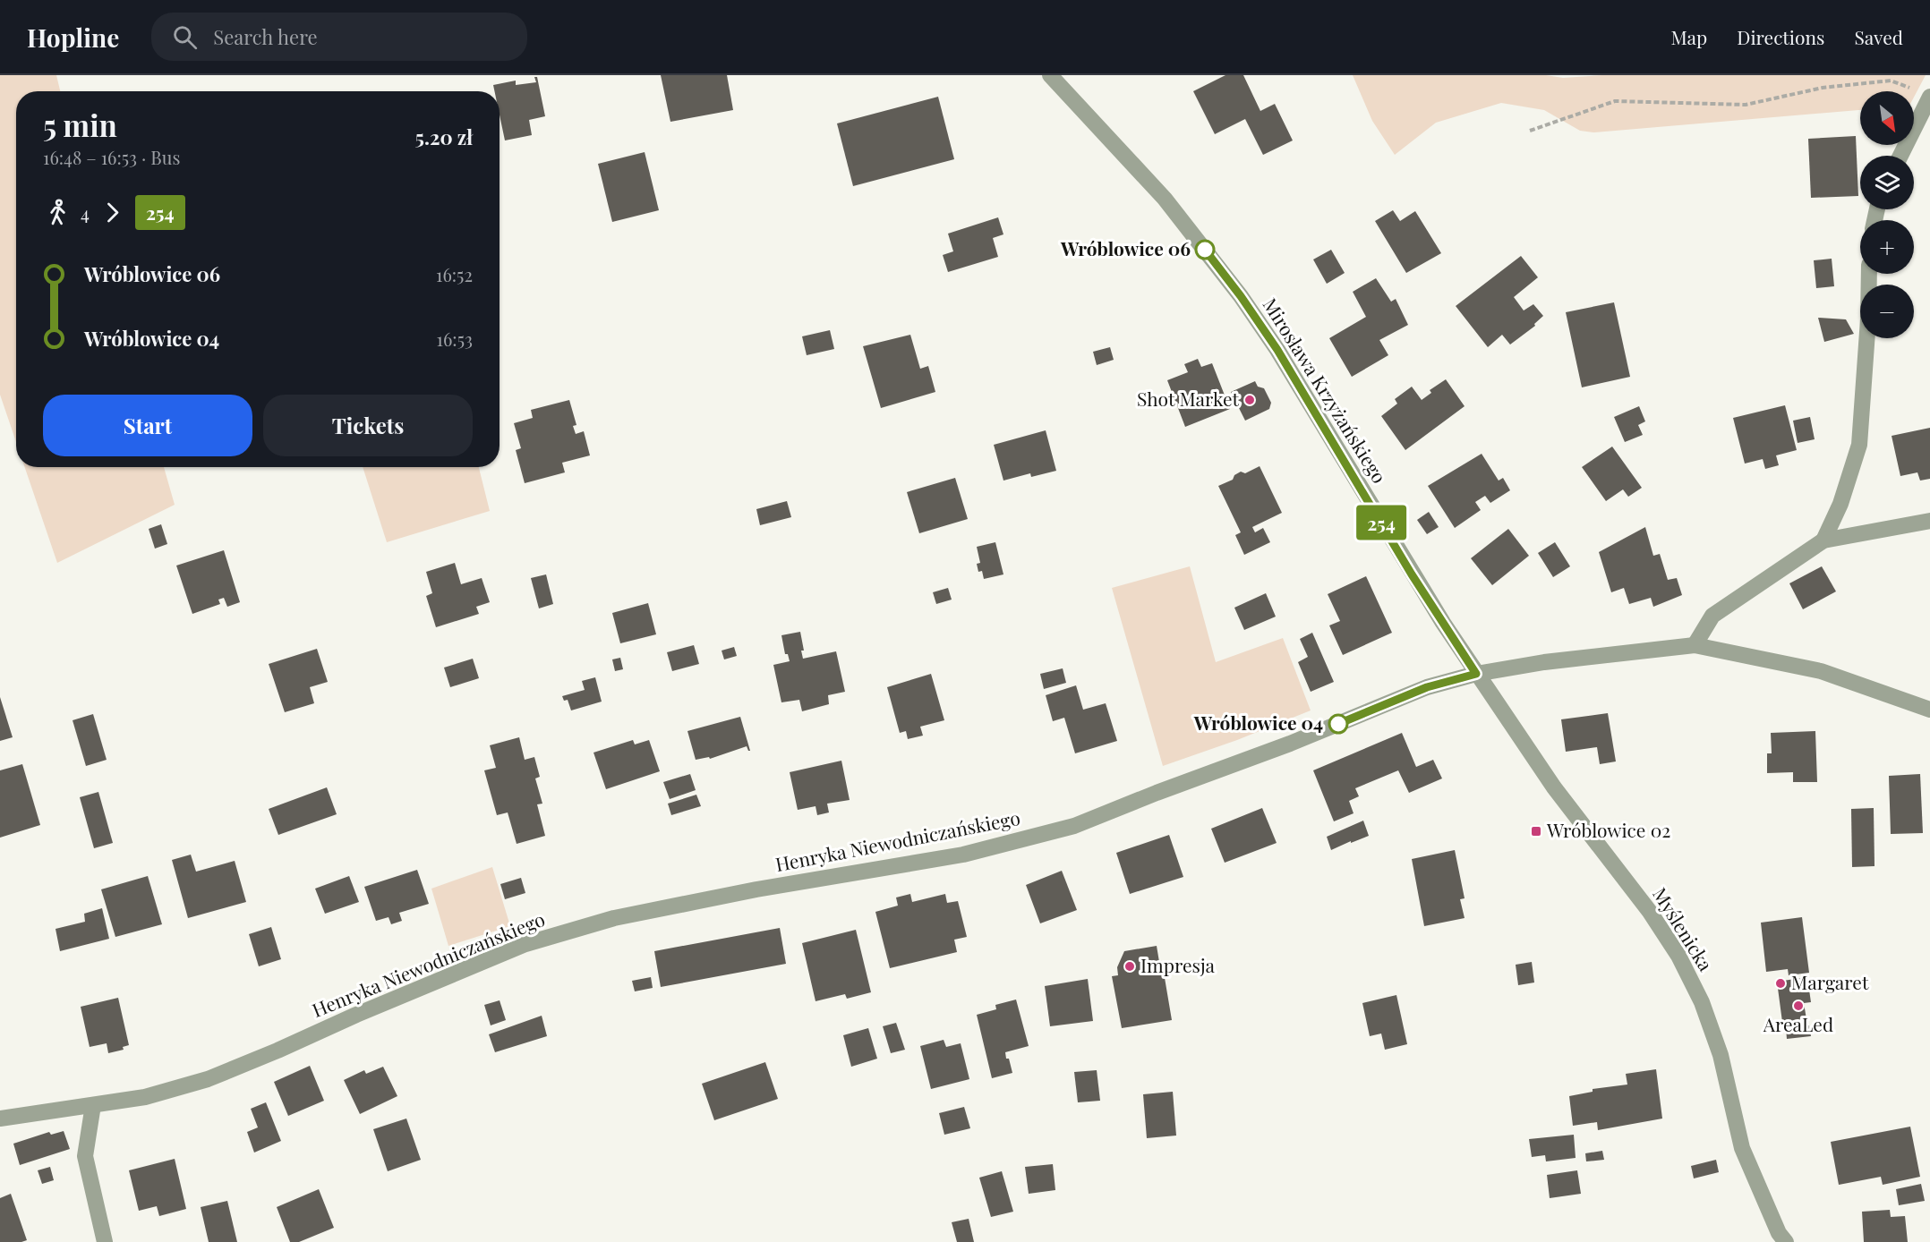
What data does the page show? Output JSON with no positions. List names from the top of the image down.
{
  "streets": {
    "street": ["Mirosława Krzyżańskiego", "Henryka Niewodniczańskiego", "Myślenicka"]
  },
  "crossings": [
    ["Mirosława Krzyżańskiego", "Henryka Niewodniczańskiego"],
    ["Mirosława Krzyżańskiego", "Myślenicka"],
    ["Henryka Niewodniczańskiego", "Myślenicka"]
  ],
  "places": {
    "other": [
      "Wróblowice 06",
      "Shot Market",
      "Wróblowice 04",
      "Impresja",
      "Margaret",
      "AreaLed"
    ],
    "transit": ["Wróblowice 02"]
  },
  "lines": ["bus line 254"],
  "north": "bottom right",
  "page": {
    "header": "Hopline",
    "search": "Search here",
    "nav": ["Map", "Directions", "Saved"],
    "on_map": "254",
    "map_buttons": ["+", "−"],
    "heading": ["5 min", "16:48 – 16:53 · Bus", "5.20 zł"],
    "legs": ["4", "254"],
    "list": [
      {
        "name": "Wróblowice 06",
        "value": "16:52"
      },
      {
        "name": "Wróblowice 04",
        "value": "16:53"
      }
    ],
    "buttons": ["Start", "Tickets"]
  }
}
